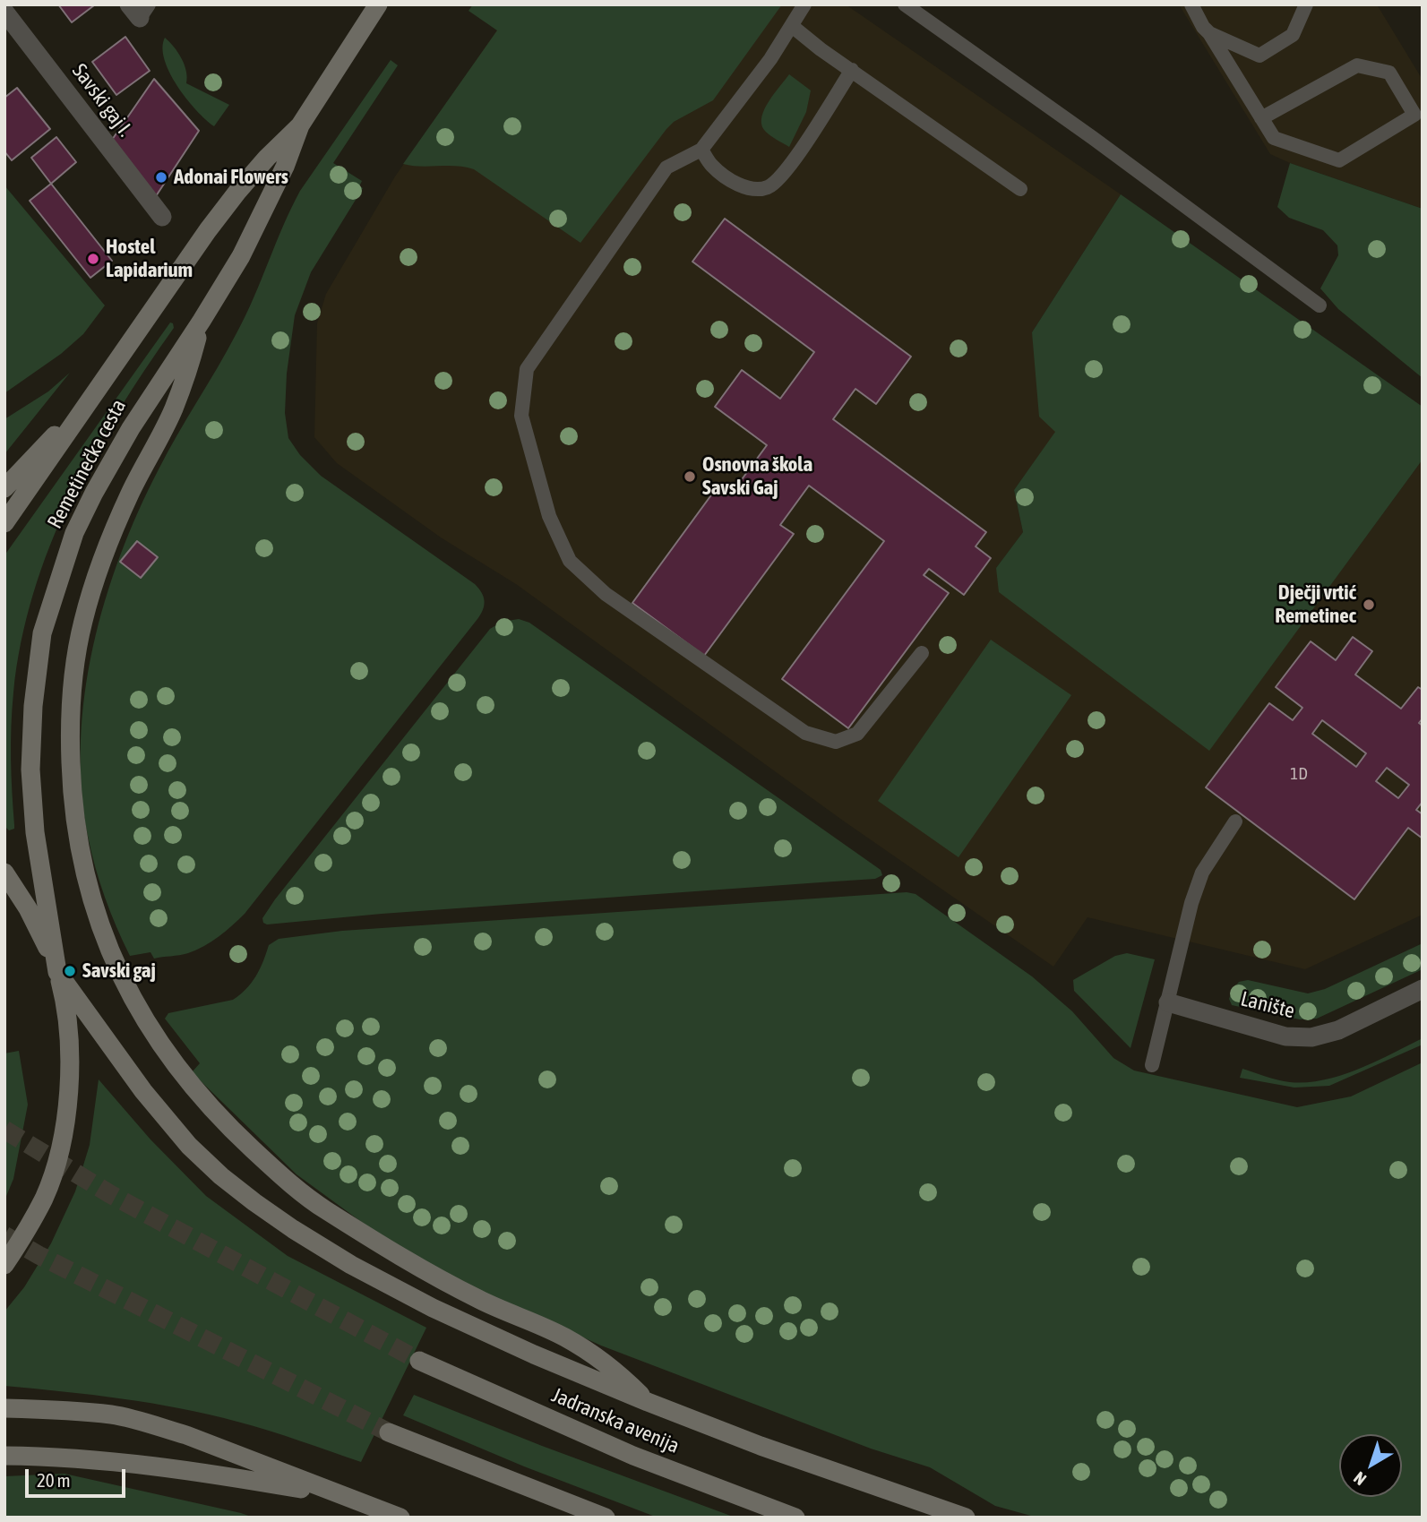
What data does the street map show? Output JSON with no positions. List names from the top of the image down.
{
  "streets": {
    "main road": ["Remetinečka cesta", "Jadranska avenija"],
    "street": ["Savski gaj I.", "Lanište"]
  },
  "places": [
    "Adonai Flowers",
    "Hostel Lapidarium",
    "Osnovna škola Savski Gaj",
    "Dječji vrtić Remetinec",
    "Savski gaj"
  ],
  "house_numbers": ["1D"],
  "scale_bar": "20 m",
  "north": "bottom left"
}
